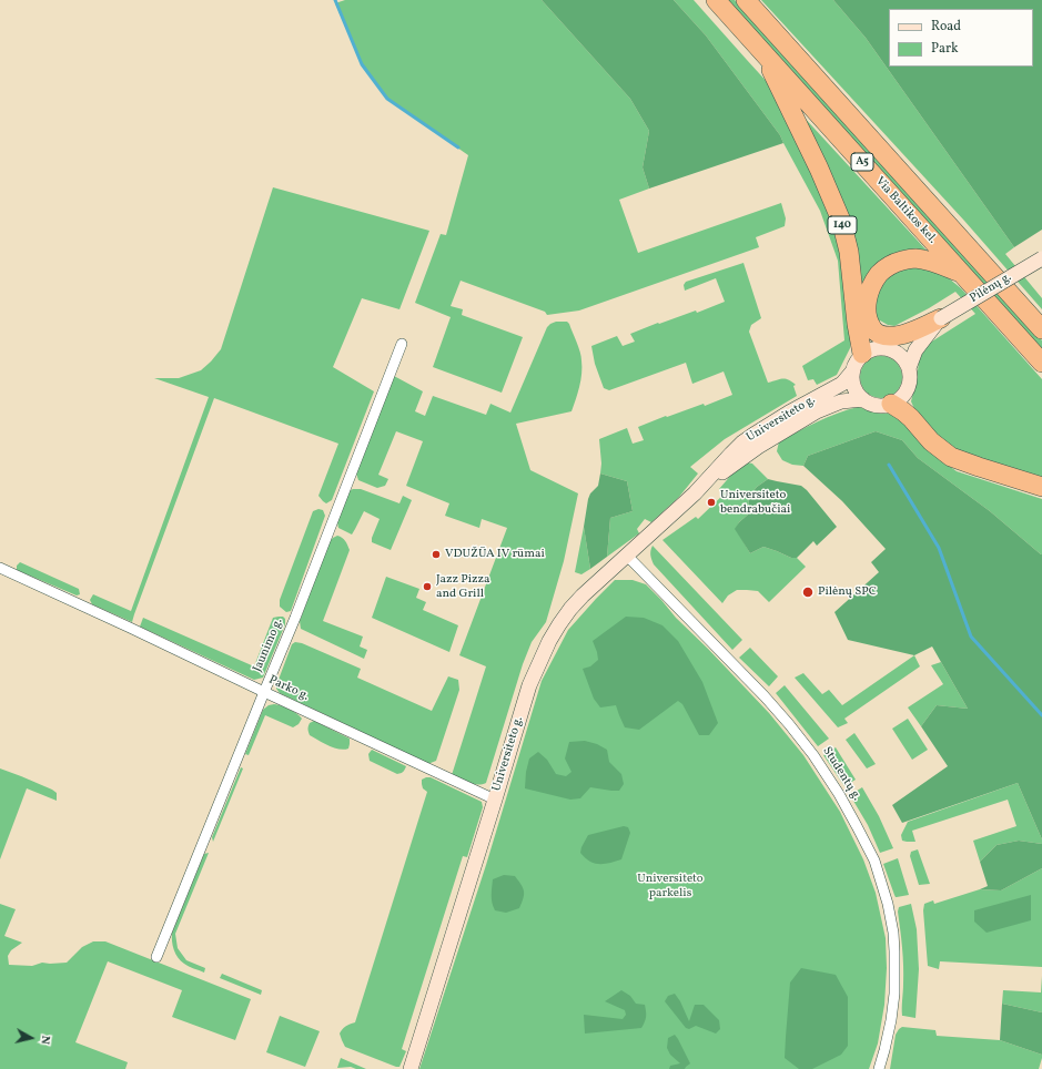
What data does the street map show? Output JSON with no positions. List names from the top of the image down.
{
  "streets": {
    "highway": ["A5", "Via Baltikos kel.", "140"],
    "main road": ["Pilėnų g.", "Universiteto g."],
    "street": ["Jaunimo g.", "Parko g.", "Studentų g."]
  },
  "crossings": [
    ["Via Baltikos kel.", "140"],
    ["140", "Pilėnų g."],
    ["140", "Universiteto g."],
    ["Pilėnų g.", "Universiteto g."],
    ["Universiteto g.", "Parko g."],
    ["Universiteto g.", "Studentų g."],
    ["Jaunimo g.", "Parko g."]
  ],
  "parks": ["Universiteto parkelis"],
  "places": [
    "Universiteto bendrabučiai",
    "VDUŽŪA IV rūmai",
    "Jazz Pizza and Grill",
    "Pilėnų SPC"
  ],
  "legend": ["Road", "Park"],
  "north": "right"
}
